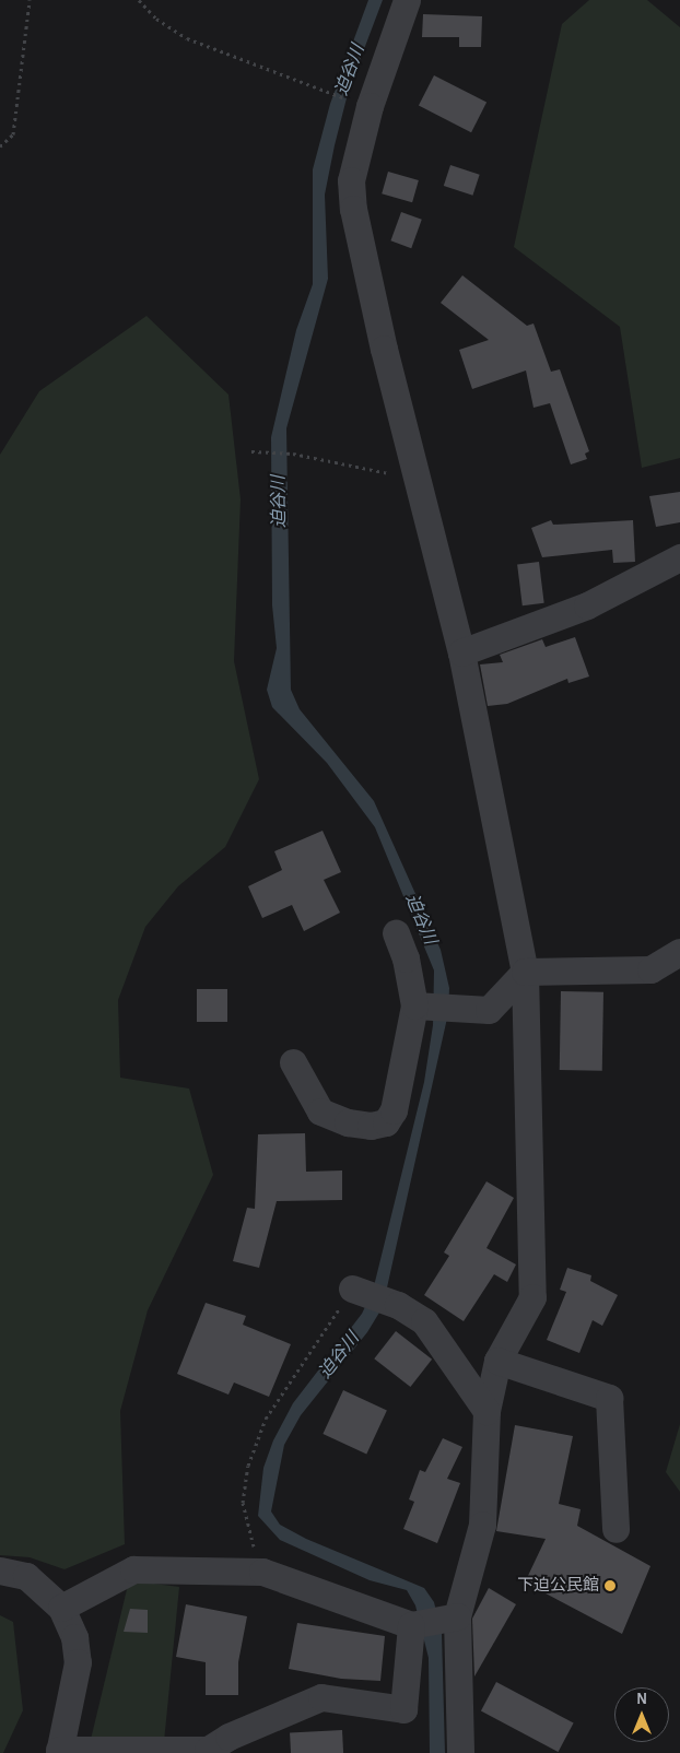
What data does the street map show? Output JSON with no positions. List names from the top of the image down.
{
  "water": ["迫谷川"],
  "places": ["下迫公民館"],
  "north": "top"
}
